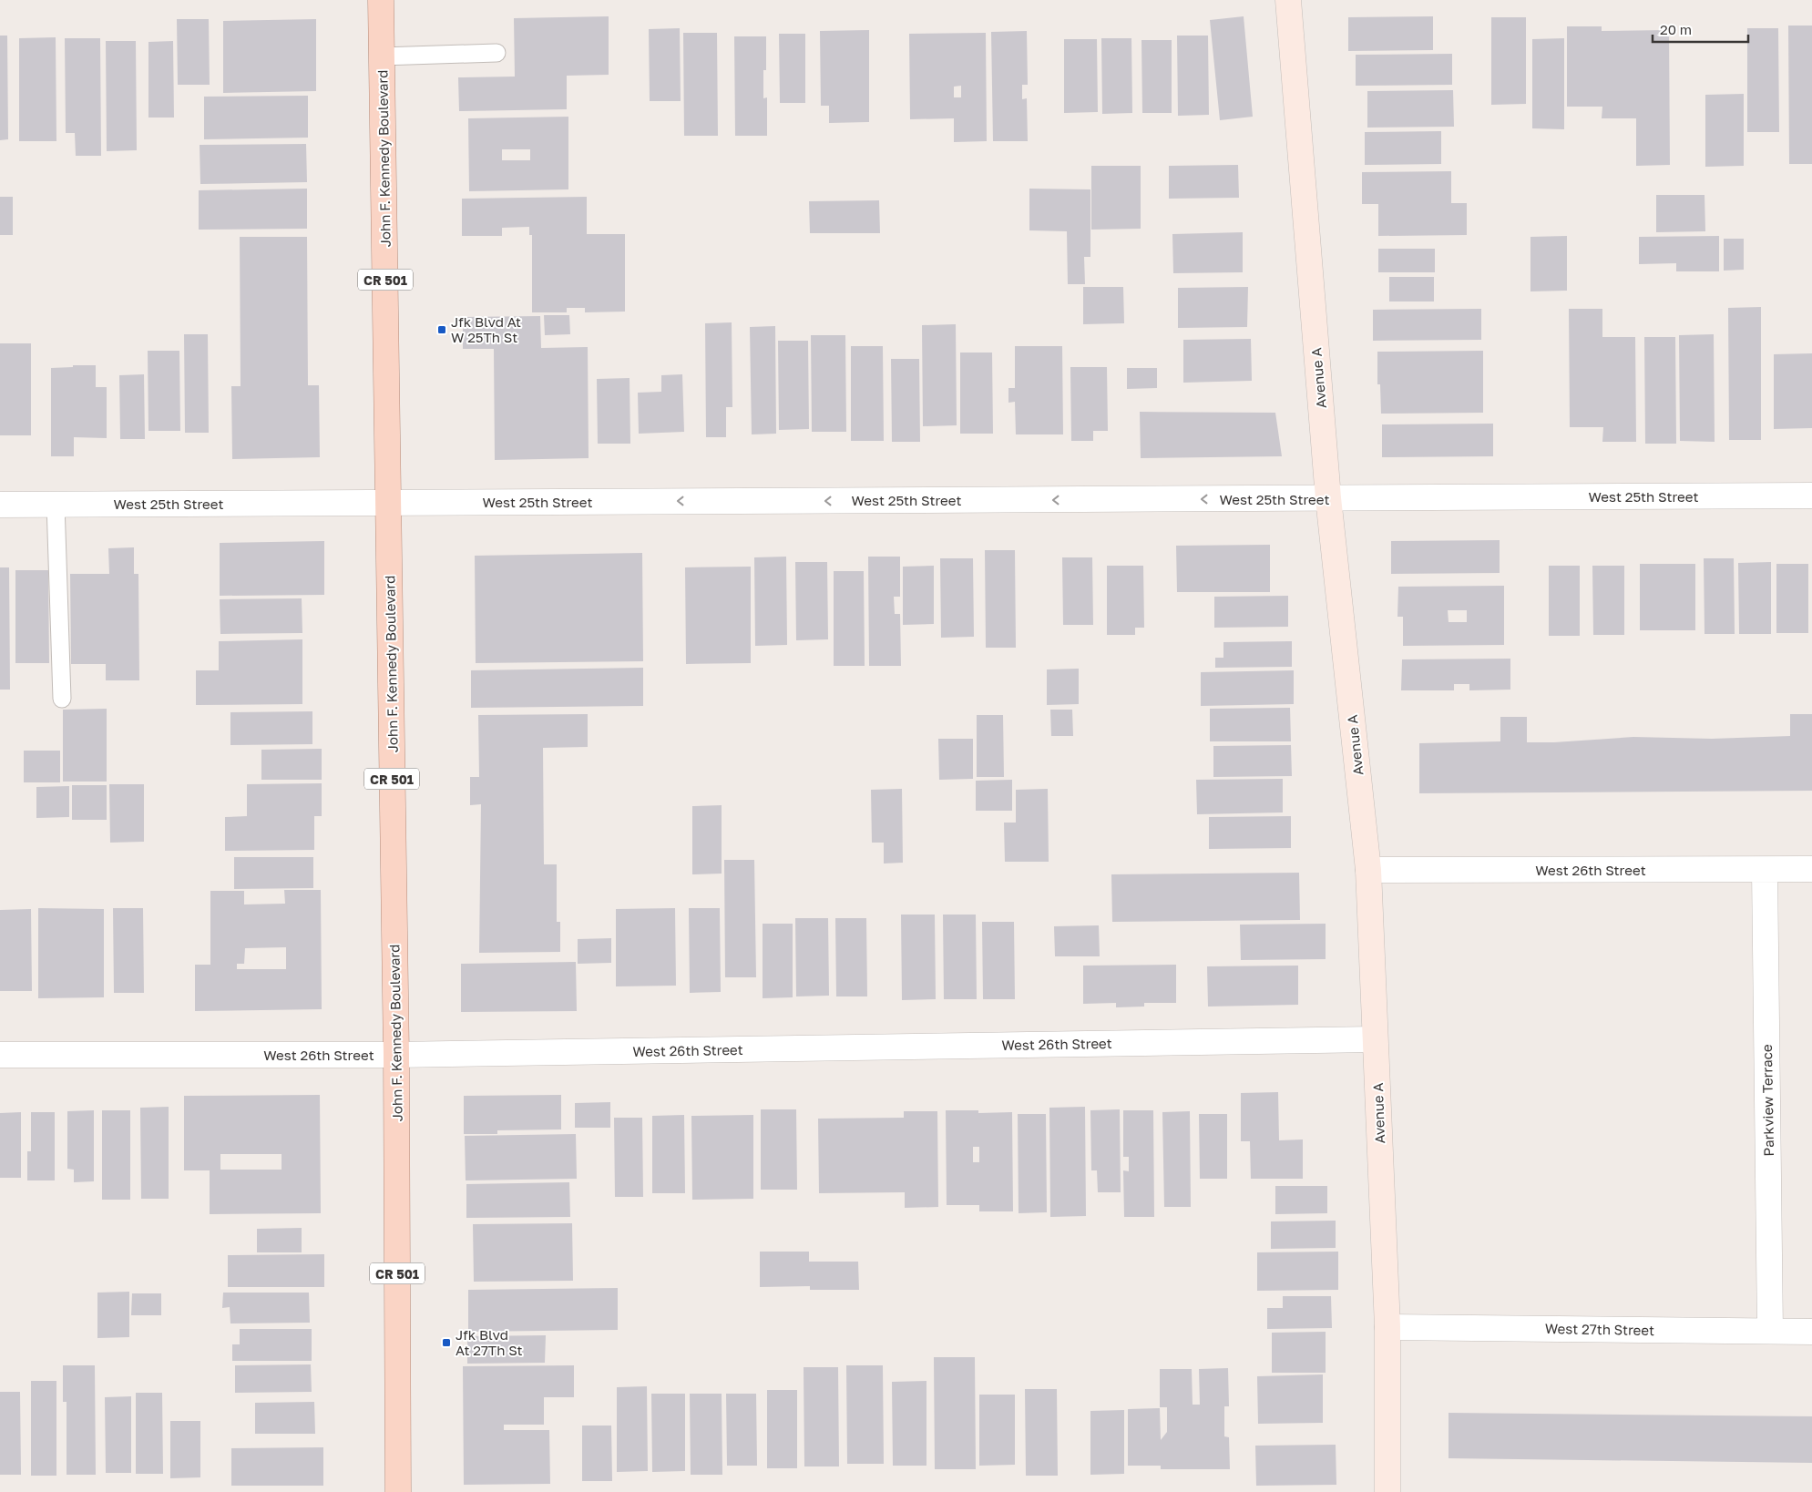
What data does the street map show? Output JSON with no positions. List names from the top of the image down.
{
  "streets": {
    "main road": ["John F. Kennedy Boulevard", "CR 501"],
    "street": [
      "Avenue A",
      "West 25th Street",
      "West 26th Street",
      "Parkview Terrace",
      "West 27th Street"
    ]
  },
  "crossings": [
    ["John F. Kennedy Boulevard", "West 25th Street"],
    ["John F. Kennedy Boulevard", "West 26th Street"],
    ["Avenue A", "West 25th Street"],
    ["Avenue A", "West 26th Street"],
    ["Avenue A", "West 27th Street"],
    ["West 26th Street", "Parkview Terrace"],
    ["Parkview Terrace", "West 27th Street"]
  ],
  "one_way": ["West 25th Street"],
  "places": {
    "transit": ["Jfk Blvd At W 25Th St", "Jfk Blvd At 27Th St"]
  },
  "scale_bar": "20 m"
}
